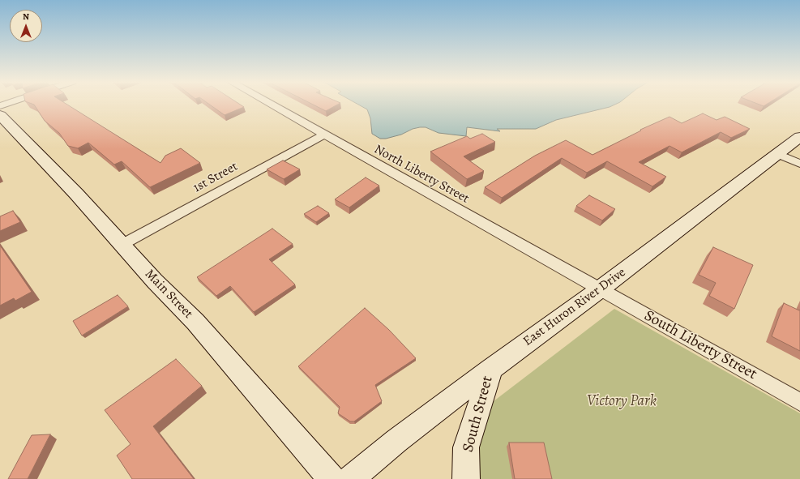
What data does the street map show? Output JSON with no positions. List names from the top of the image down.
{
  "streets": {
    "main road": ["Main Street", "East Huron River Drive", "South Street"],
    "street": ["North Liberty Street", "1st Street", "South Liberty Street"]
  },
  "crossings": [
    ["North Liberty Street", "1st Street"],
    ["North Liberty Street", "East Huron River Drive"],
    ["North Liberty Street", "South Liberty Street"],
    ["1st Street", "Main Street"],
    ["East Huron River Drive", "South Liberty Street"],
    ["East Huron River Drive", "South Street"]
  ],
  "parks": ["Victory Park"],
  "north": "top"
}
